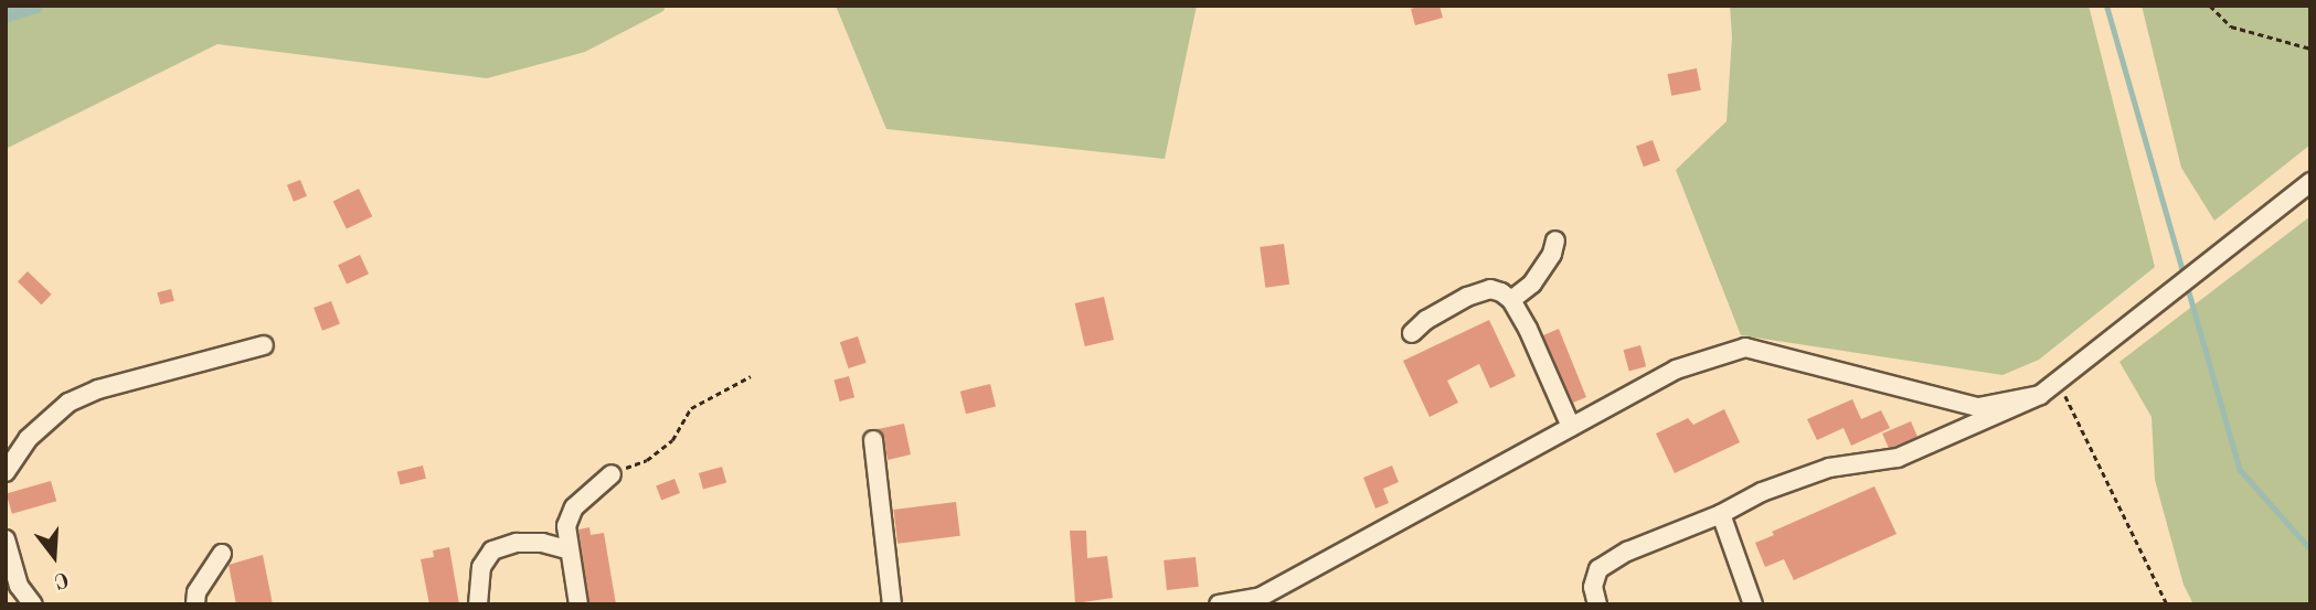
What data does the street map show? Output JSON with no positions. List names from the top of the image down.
{
  "north": "bottom"
}
